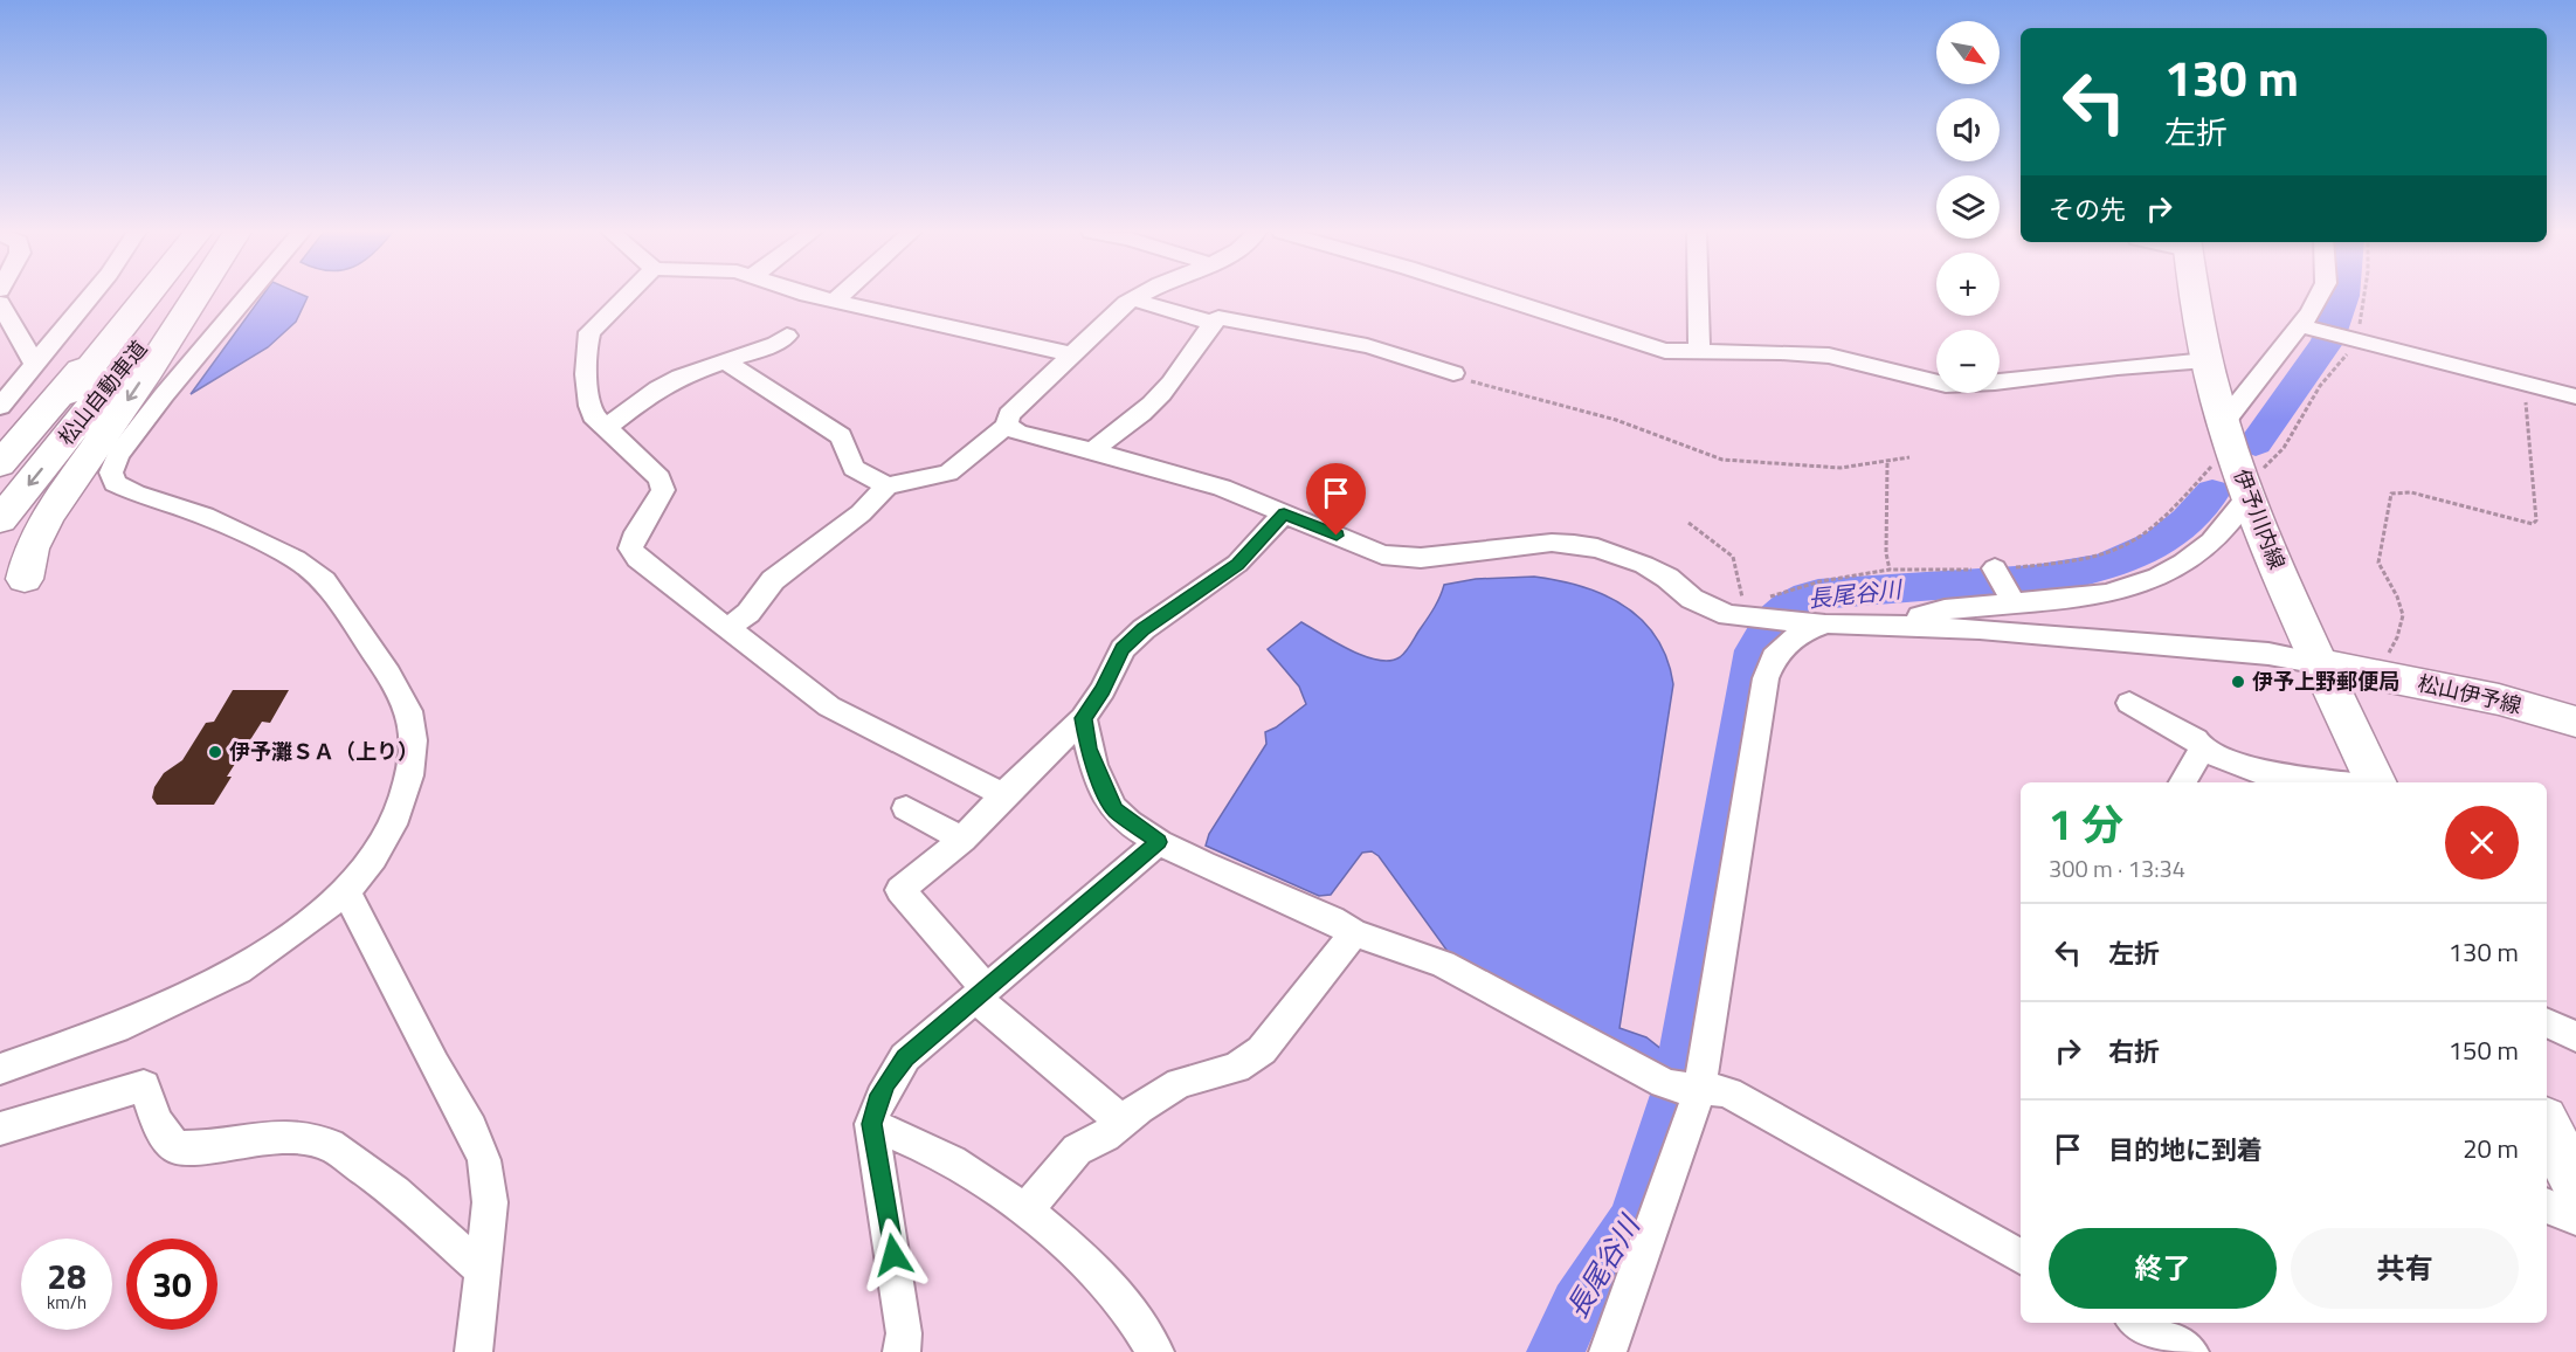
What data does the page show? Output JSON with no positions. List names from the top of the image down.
{
  "streets": {
    "main road": ["松山自動車道", "伊予川内線", "松山伊予線"]
  },
  "crossings": [
    ["伊予川内線", "松山伊予線"]
  ],
  "water": ["長尾谷川"],
  "places": ["伊予上野郵便局", "伊予灘ＳＡ（上り）"],
  "north": "bottom right",
  "page": {
    "map_buttons": ["+", "−"],
    "turn": ["130 m", "左折"],
    "then": "その先",
    "heading": ["1 分", "300 m · 13:34"],
    "list": [
      {
        "name": "左折",
        "value": "130 m"
      },
      {
        "name": "右折",
        "value": "150 m"
      },
      {
        "name": "目的地に到着",
        "value": "20 m"
      }
    ],
    "buttons": ["終了", "共有"],
    "speed": "28 km/h",
    "limit": "30"
  }
}
